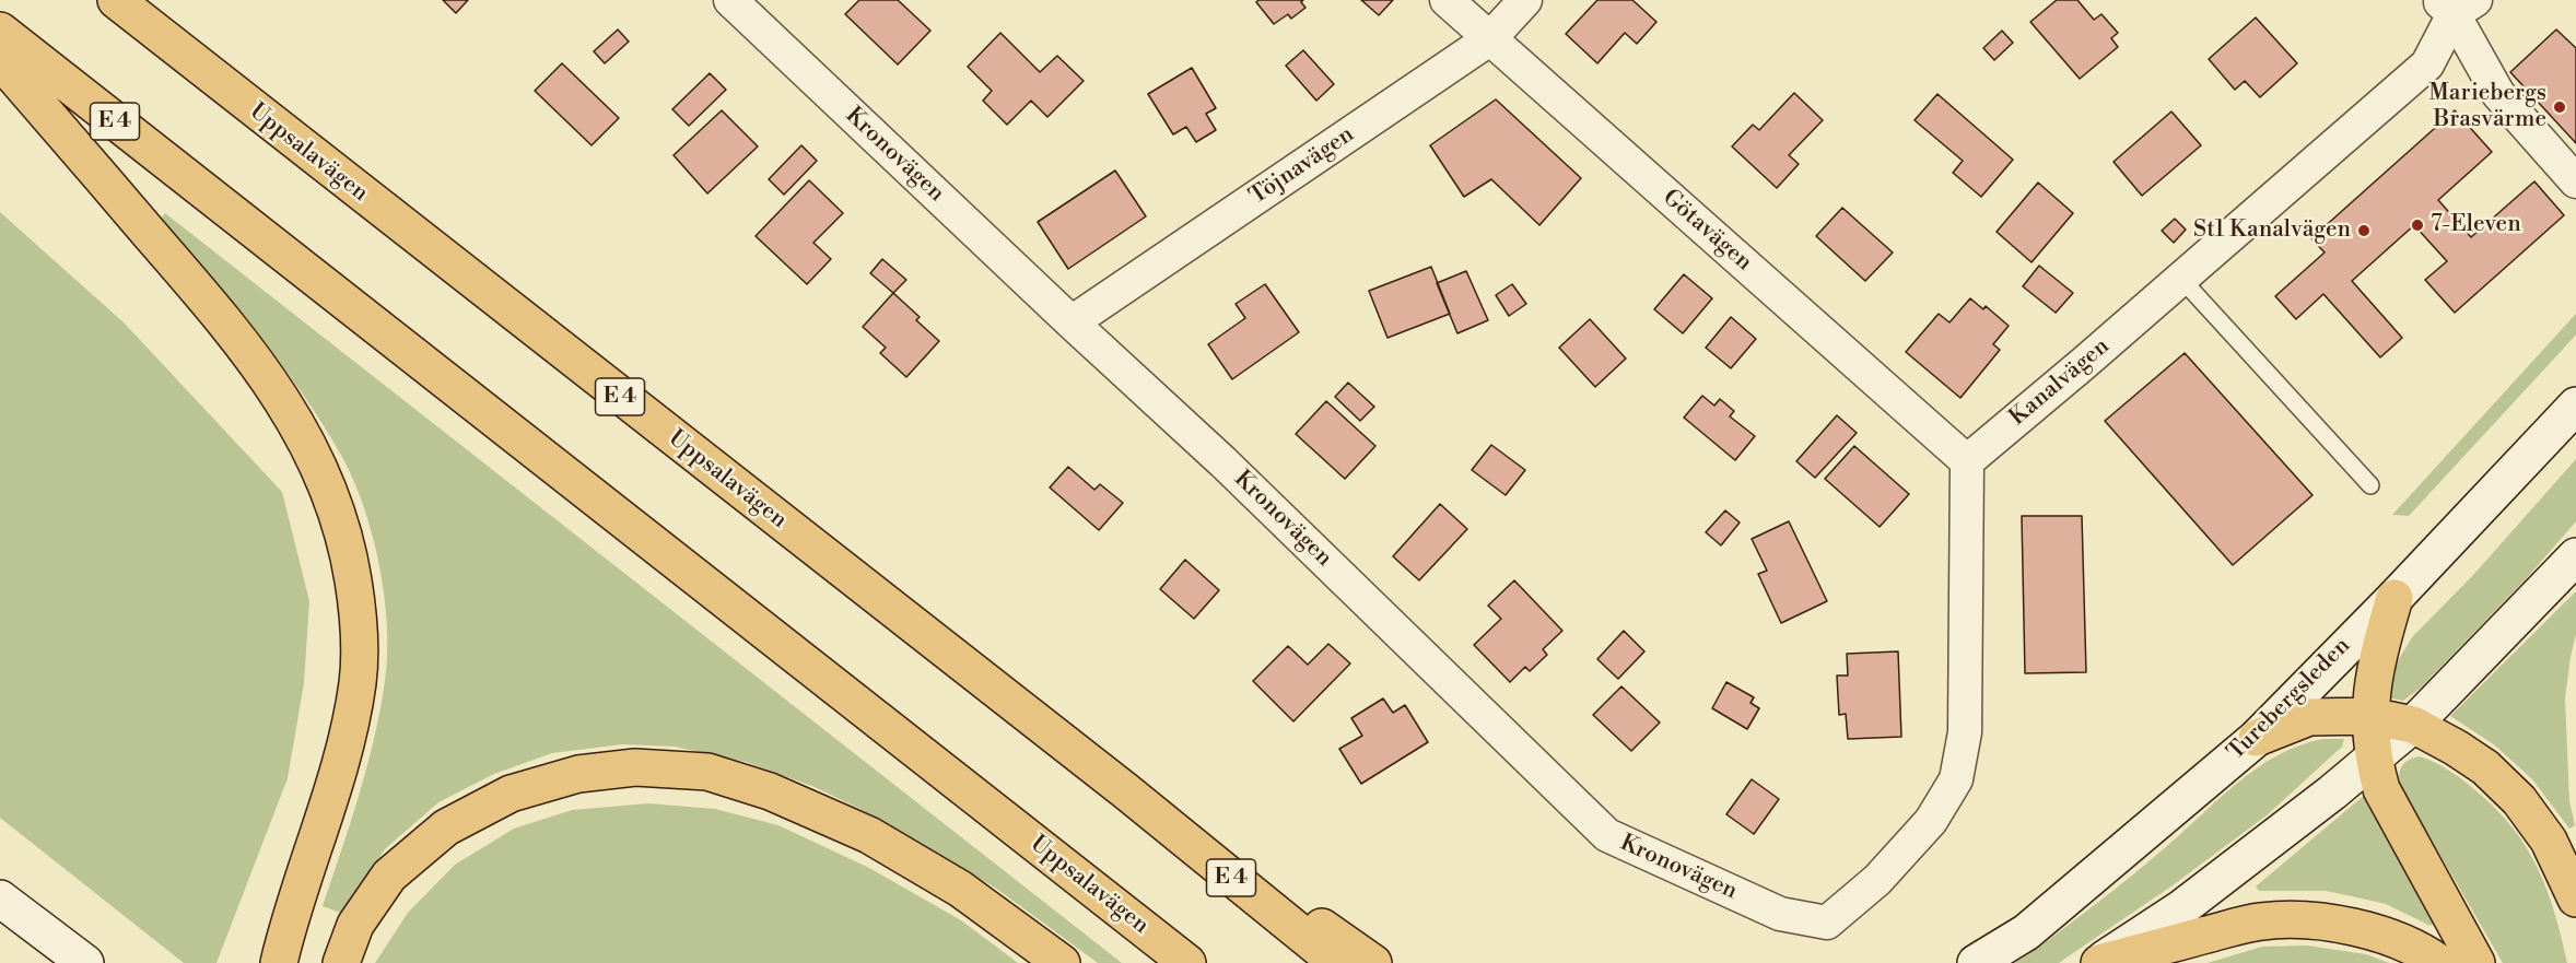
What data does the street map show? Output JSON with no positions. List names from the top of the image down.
{
  "streets": {
    "highway": ["E 4", "Uppsalavägen"],
    "main road": ["Turebergsleden"],
    "street": [
      "Kronovägen",
      "Töjnavägen",
      "Götavägen",
      "Kanalvägen"
    ]
  },
  "crossings": [
    ["Kronovägen", "Töjnavägen"],
    ["Kronovägen", "Götavägen"],
    ["Kronovägen", "Kanalvägen"],
    ["Töjnavägen", "Götavägen"],
    ["Götavägen", "Kanalvägen"]
  ],
  "places": ["Mariebergs Brasvärme", "7-Eleven", "St1 Kanalvägen"]
}
